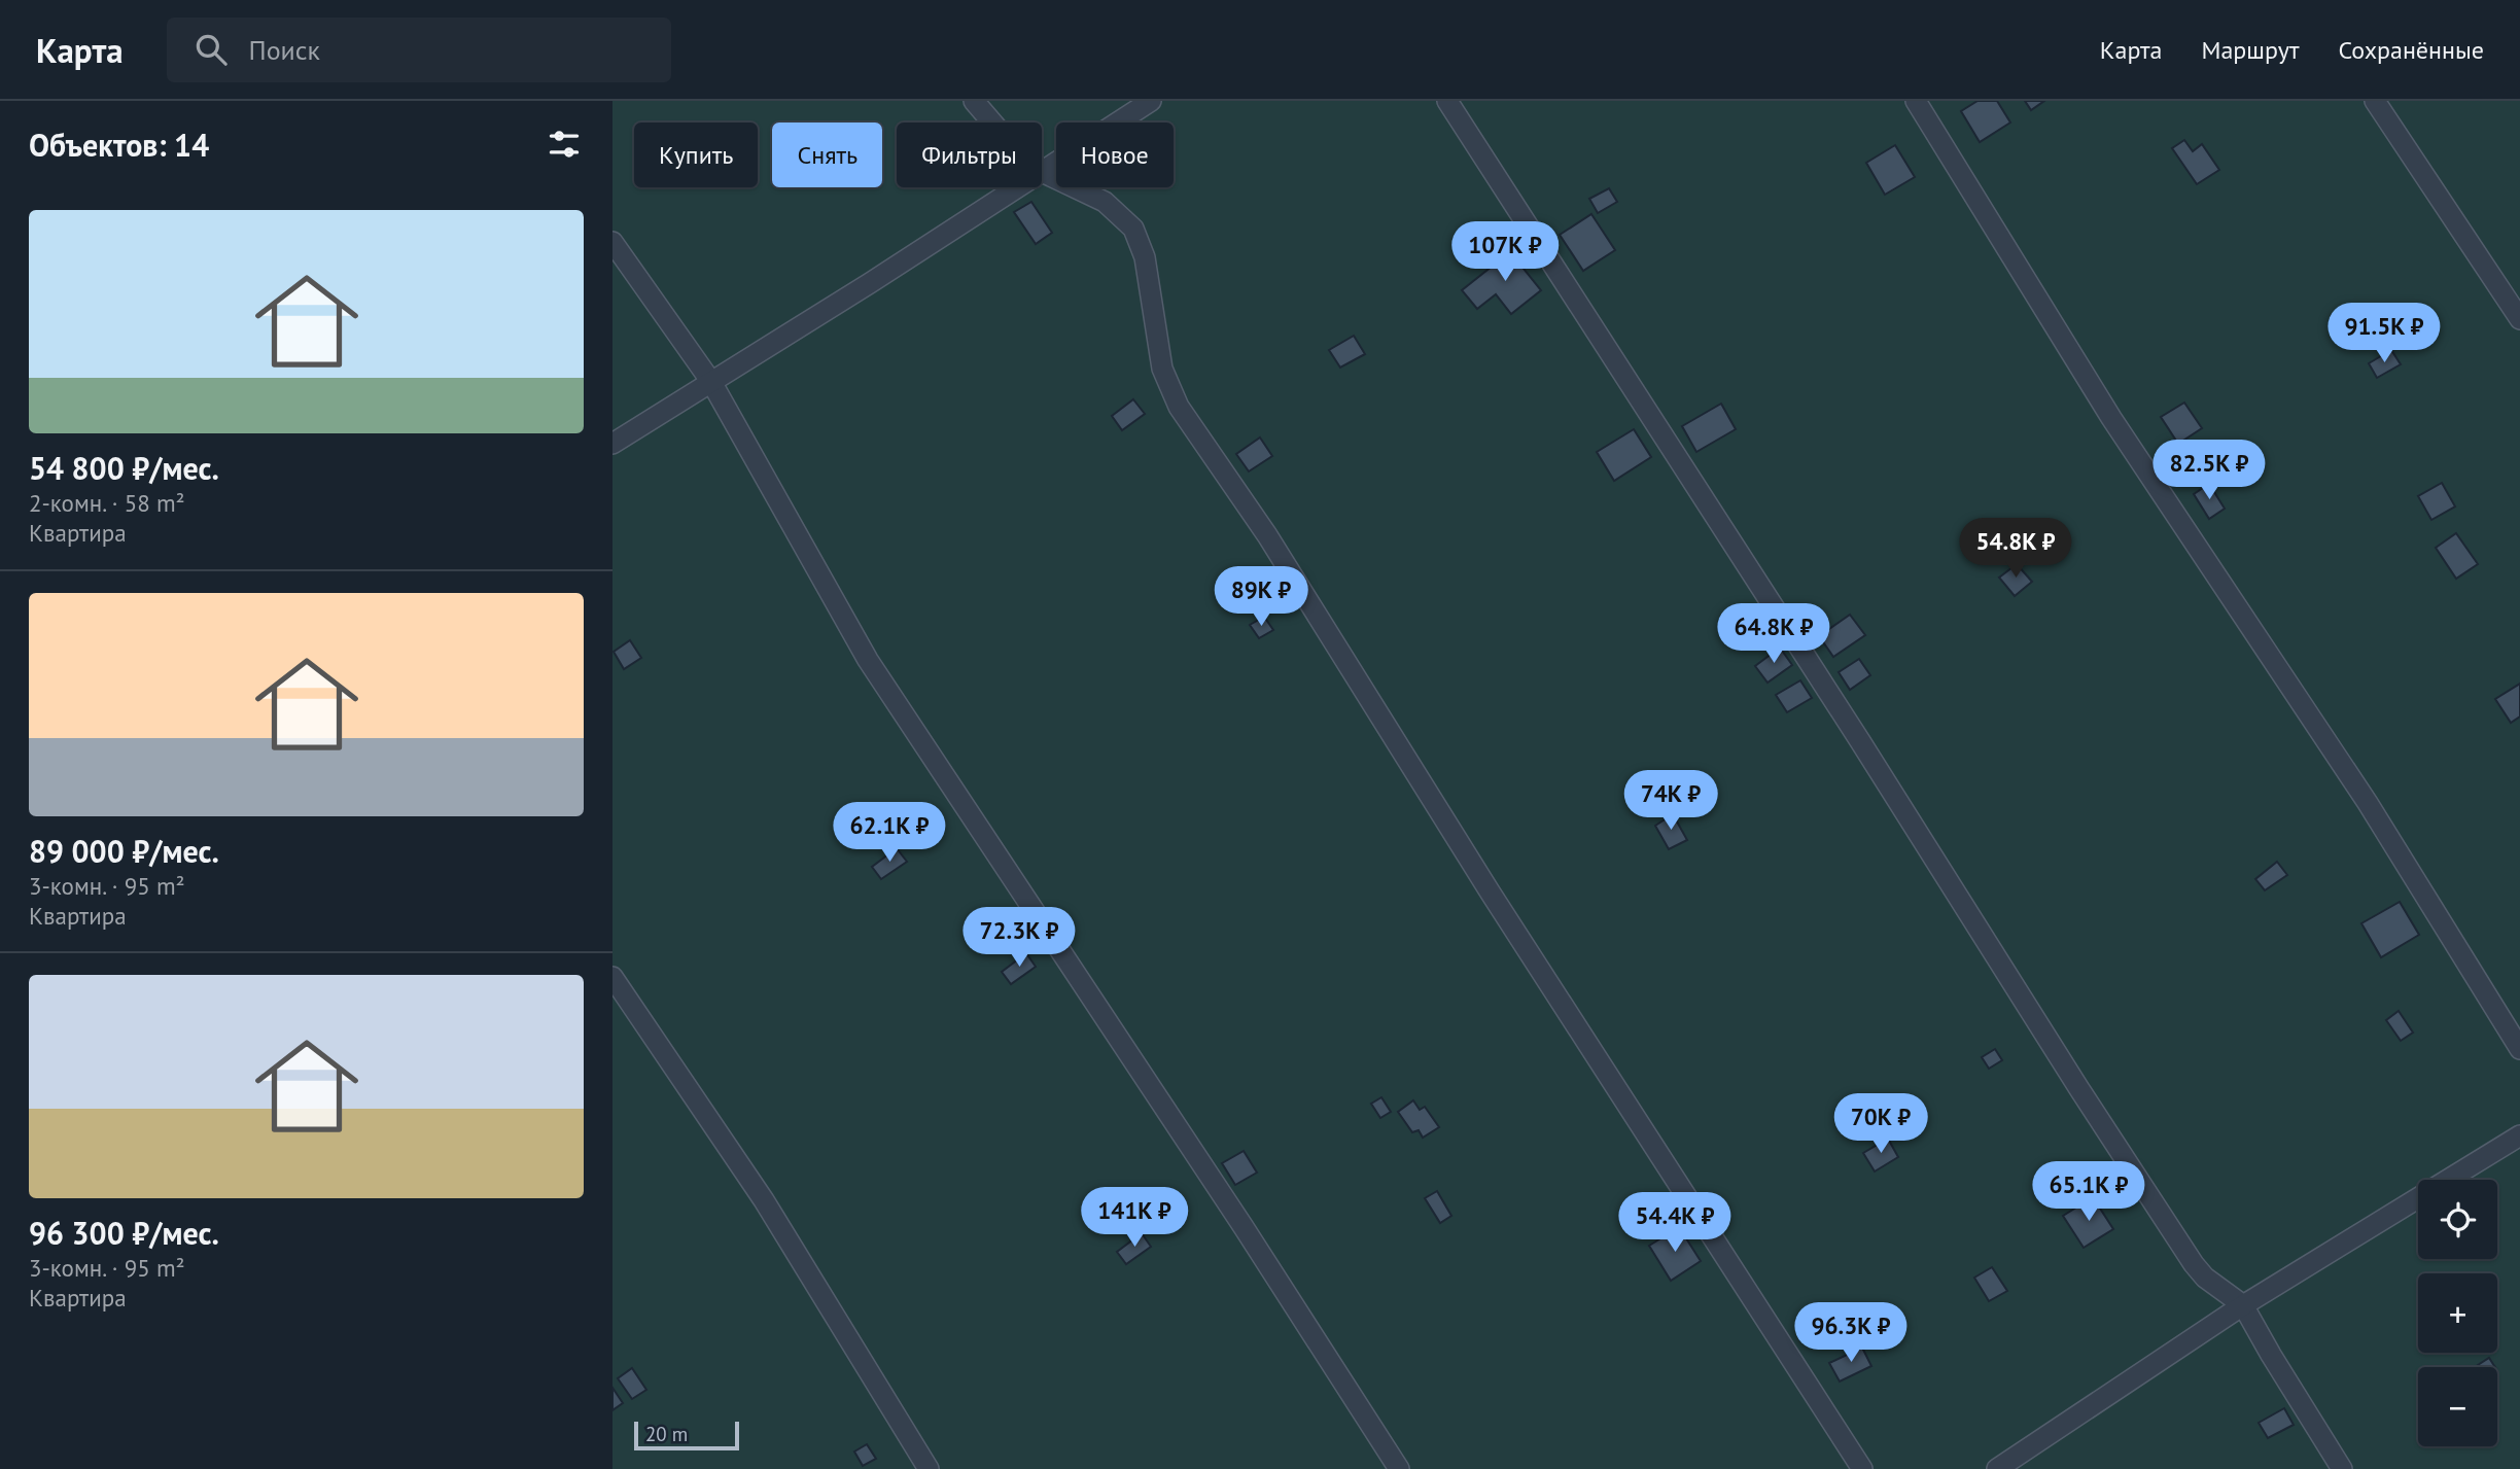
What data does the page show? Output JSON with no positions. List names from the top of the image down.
{
  "scale_bar": "20 m",
  "page": {
    "header": "Карта",
    "search": "Поиск",
    "nav": ["Карта", "Маршрут", "Сохранённые"],
    "heading": "Объектов: 14",
    "chip": [
      "Купить",
      "Снять",
      "Фильтры",
      "Новое"
    ],
    "list": [
      {
        "name": "54 800 ₽/мес.",
        "note": "2-комн. · 58 m² · Квартира"
      },
      {
        "name": "89 000 ₽/мес.",
        "note": "3-комн. · 95 m² · Квартира"
      },
      {
        "name": "96 300 ₽/мес.",
        "note": "3-комн. · 95 m² · Квартира"
      }
    ],
    "price": [
      "107K ₽",
      "91.5K ₽",
      "82.5K ₽",
      "54.8K ₽",
      "89K ₽",
      "64.8K ₽",
      "74K ₽",
      "62.1K ₽",
      "72.3K ₽",
      "70K ₽",
      "65.1K ₽",
      "141K ₽",
      "54.4K ₽",
      "96.3K ₽"
    ],
    "map_buttons": ["+", "−"],
    "scale": "20 m"
  }
}
